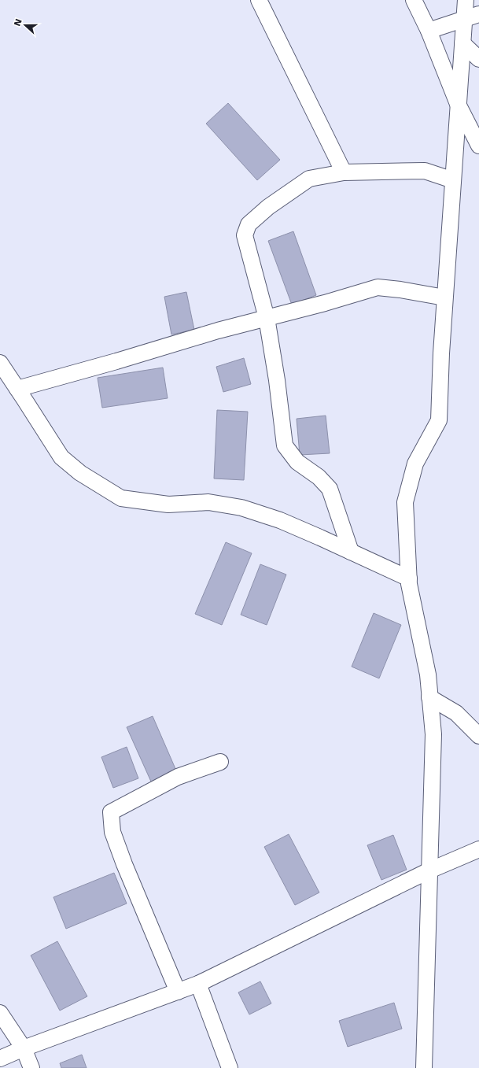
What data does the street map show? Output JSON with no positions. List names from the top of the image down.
{
  "north": "left"
}
